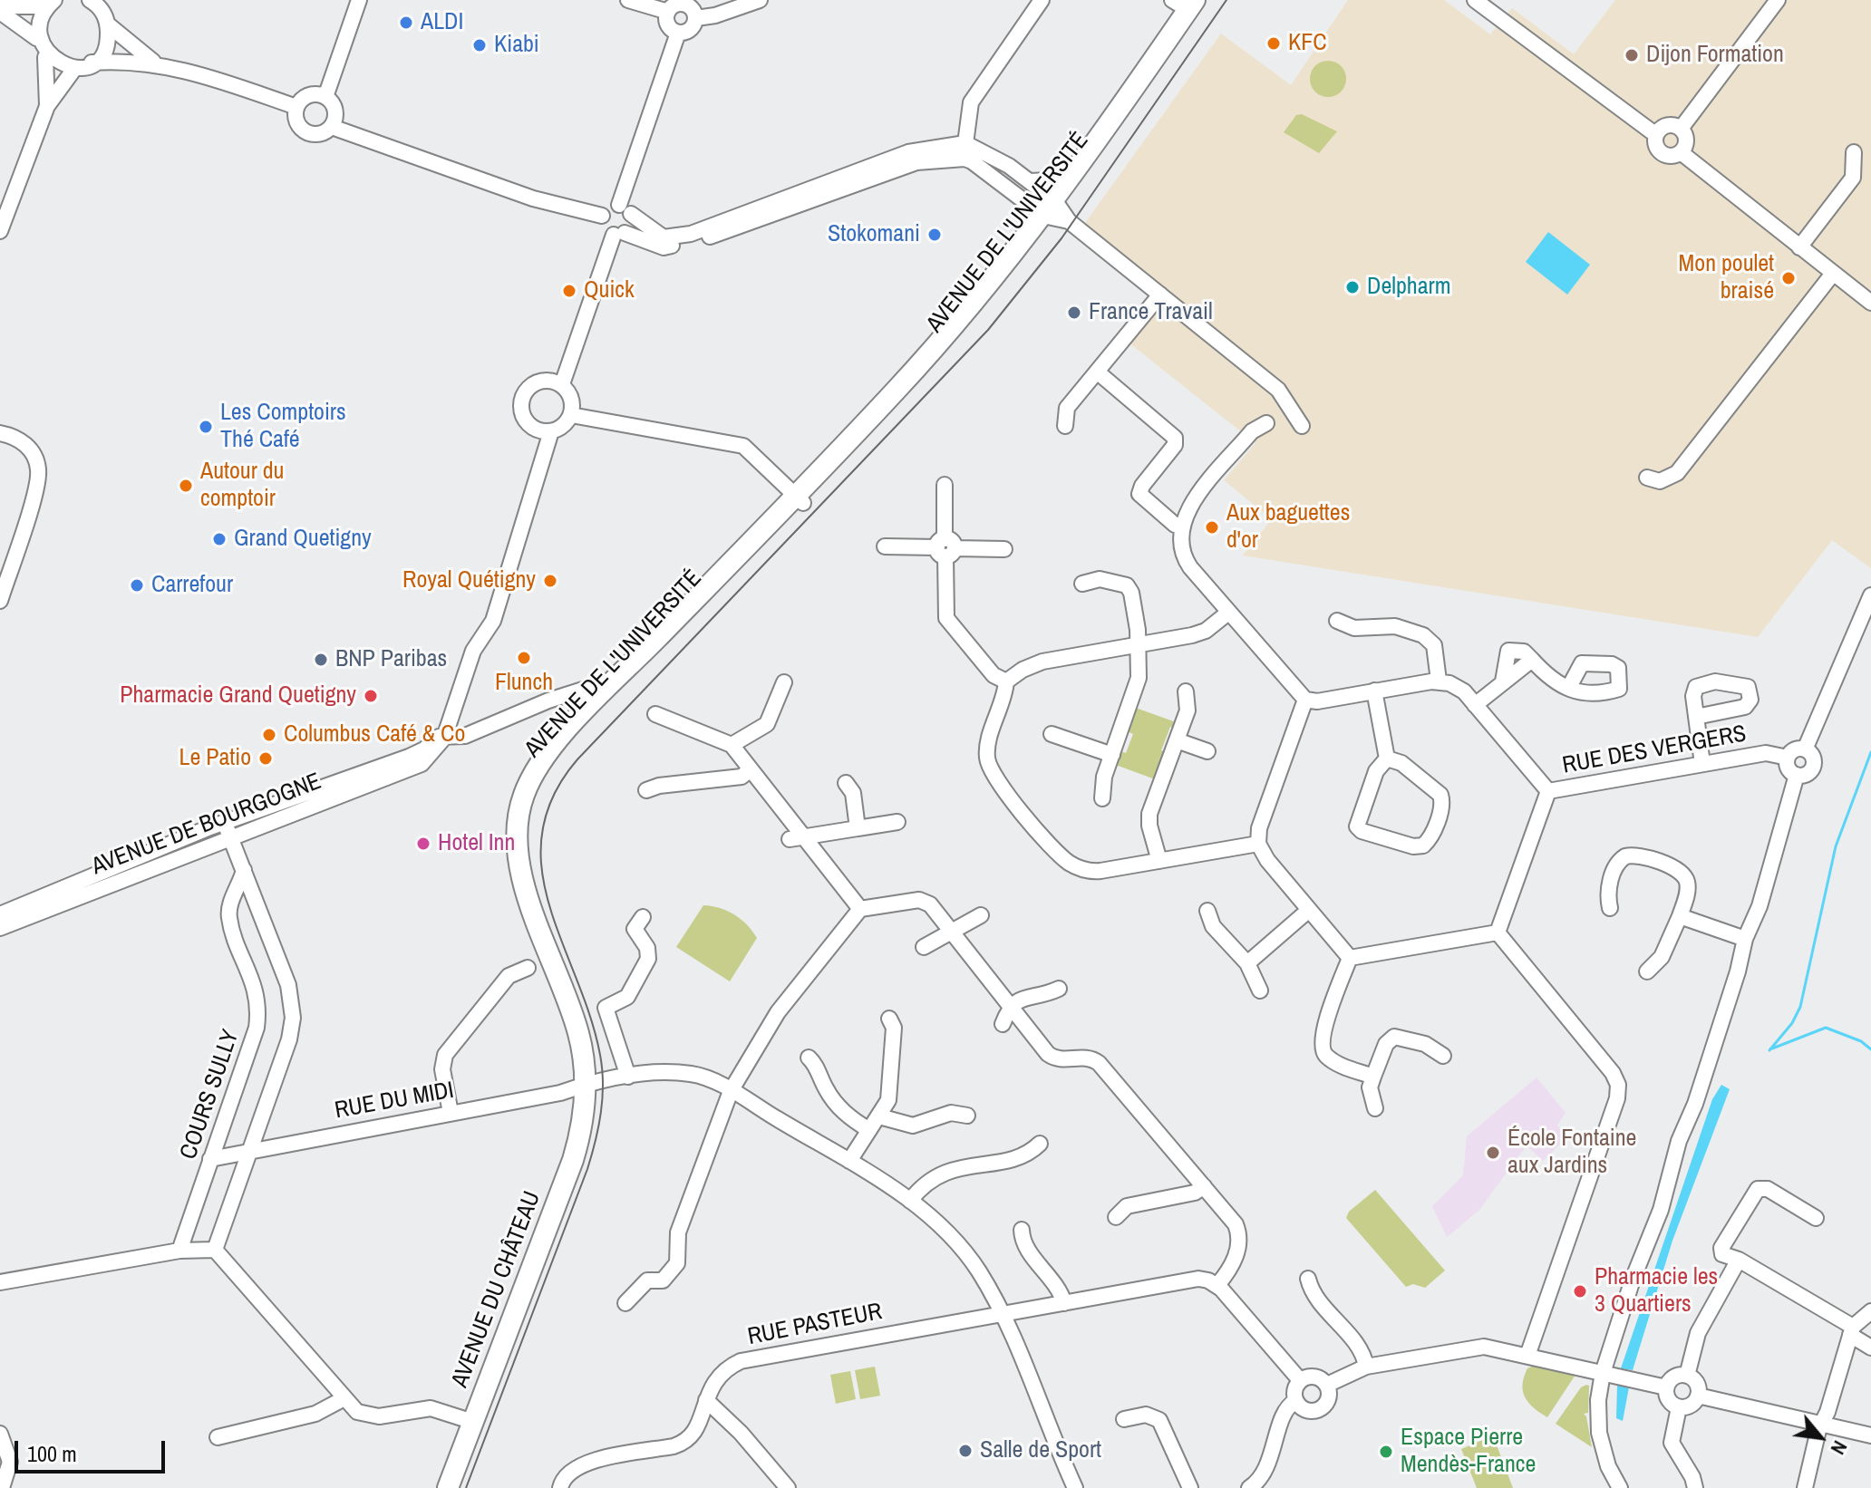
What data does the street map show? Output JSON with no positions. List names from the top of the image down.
{
  "streets": {
    "main road": ["AVENUE DE L'UNIVERSITÉ", "AVENUE DU CHÂTEAU"],
    "street": [
      "RUE DES VERGERS",
      "AVENUE DE BOURGOGNE",
      "COURS SULLY",
      "RUE DU MIDI",
      "RUE PASTEUR"
    ]
  },
  "crossings": [
    ["AVENUE DE L'UNIVERSITÉ", "AVENUE DU CHÂTEAU"],
    ["COURS SULLY", "RUE DU MIDI"],
    ["RUE DU MIDI", "AVENUE DU CHÂTEAU"],
    ["RUE DU MIDI", "RUE PASTEUR"]
  ],
  "places": [
    "ALDI",
    "KFC",
    "Kiabi",
    "Dijon Formation",
    "Stokomani",
    "Mon poulet braisé",
    "Delpharm",
    "Quick",
    "France Travail",
    "Les Comptoirs Thé Café",
    "Autour du comptoir",
    "Aux baguettes d'or",
    "Grand Quetigny",
    "Royal Quétigny",
    "Carrefour",
    "Flunch",
    "BNP Paribas",
    "Pharmacie Grand Quetigny",
    "Columbus Café & Co",
    "Le Patio",
    "Hotel Inn",
    "École Fontaine aux Jardins",
    "Pharmacie les 3 Quartiers",
    "Salle de Sport",
    "Espace Pierre Mendès-France"
  ],
  "scale_bar": "100 m",
  "north": "bottom right"
}
